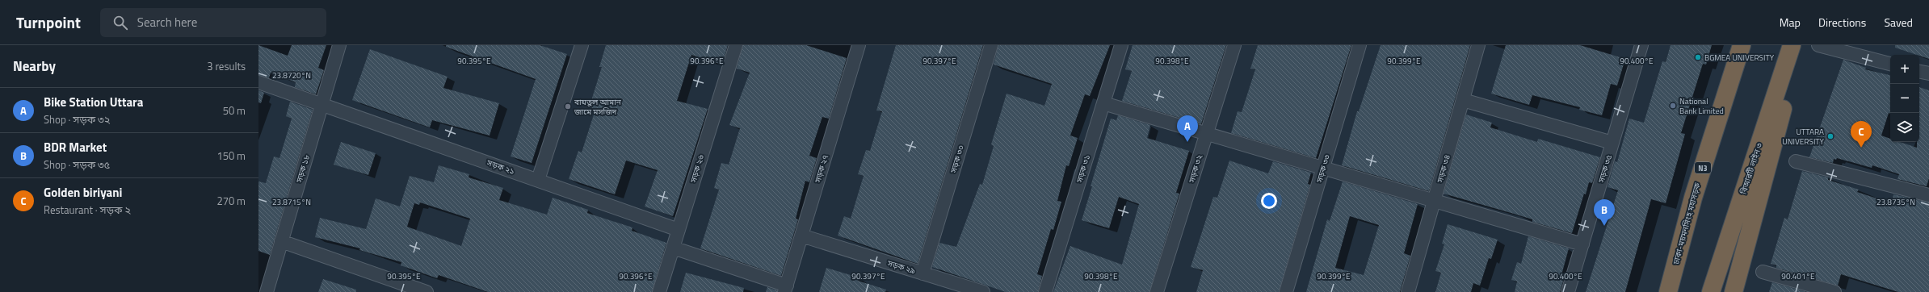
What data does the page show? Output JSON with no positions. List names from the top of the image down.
{
  "streets": {
    "highway": ["N3", "বিআরটি লাইন ৩", "ঢাকা-ময়মনসিংহ মহাসড়ক"],
    "street": [
      "সড়ক ৩০",
      "সড়ক ২১",
      "সড়ক ১৮",
      "সড়ক ২৬",
      "সড়ক ২৭",
      "সড়ক ৩১",
      "সড়ক ৩২",
      "সড়ক ৩৩",
      "সড়ক ৩৪",
      "সড়ক ৩৫",
      "সড়ক ২৯"
    ]
  },
  "crossings": [
    ["সড়ক ৩০", "সড়ক ২৯"],
    ["সড়ক ২১", "সড়ক ১৮"],
    ["সড়ক ২১", "সড়ক ২৬"],
    ["সড়ক ২৭", "সড়ক ২৯"]
  ],
  "places": [
    "BGMEA UNIVERSITY",
    "National Bank Limited",
    "বায়তুল আমান জামে মসজিদ",
    "UTTARA UNIVERSITY"
  ],
  "page": {
    "header": "Turnpoint",
    "search": "Search here",
    "nav": ["Map", "Directions", "Saved"],
    "heading": ["Nearby", "3 results"],
    "map_buttons": ["+", "−"],
    "list": [
      {
        "mark": "A",
        "name": "Bike Station Uttara",
        "note": "Shop · সড়ক ৩২",
        "value": "50 m"
      },
      {
        "mark": "B",
        "name": "BDR Market",
        "note": "Shop · সড়ক ৩৫",
        "value": "150 m"
      },
      {
        "mark": "C",
        "name": "Golden biriyani",
        "note": "Restaurant · সড়ক ২",
        "value": "270 m"
      }
    ],
    "pins": ["A", "C", "B"]
  },
  "coordinates": [
    "90.395°E",
    "90.396°E",
    "90.397°E",
    "90.398°E",
    "90.399°E",
    "90.400°E",
    "23.8720°N",
    "23.8715°N",
    "23.8735°N",
    "90.401°E"
  ]
}
